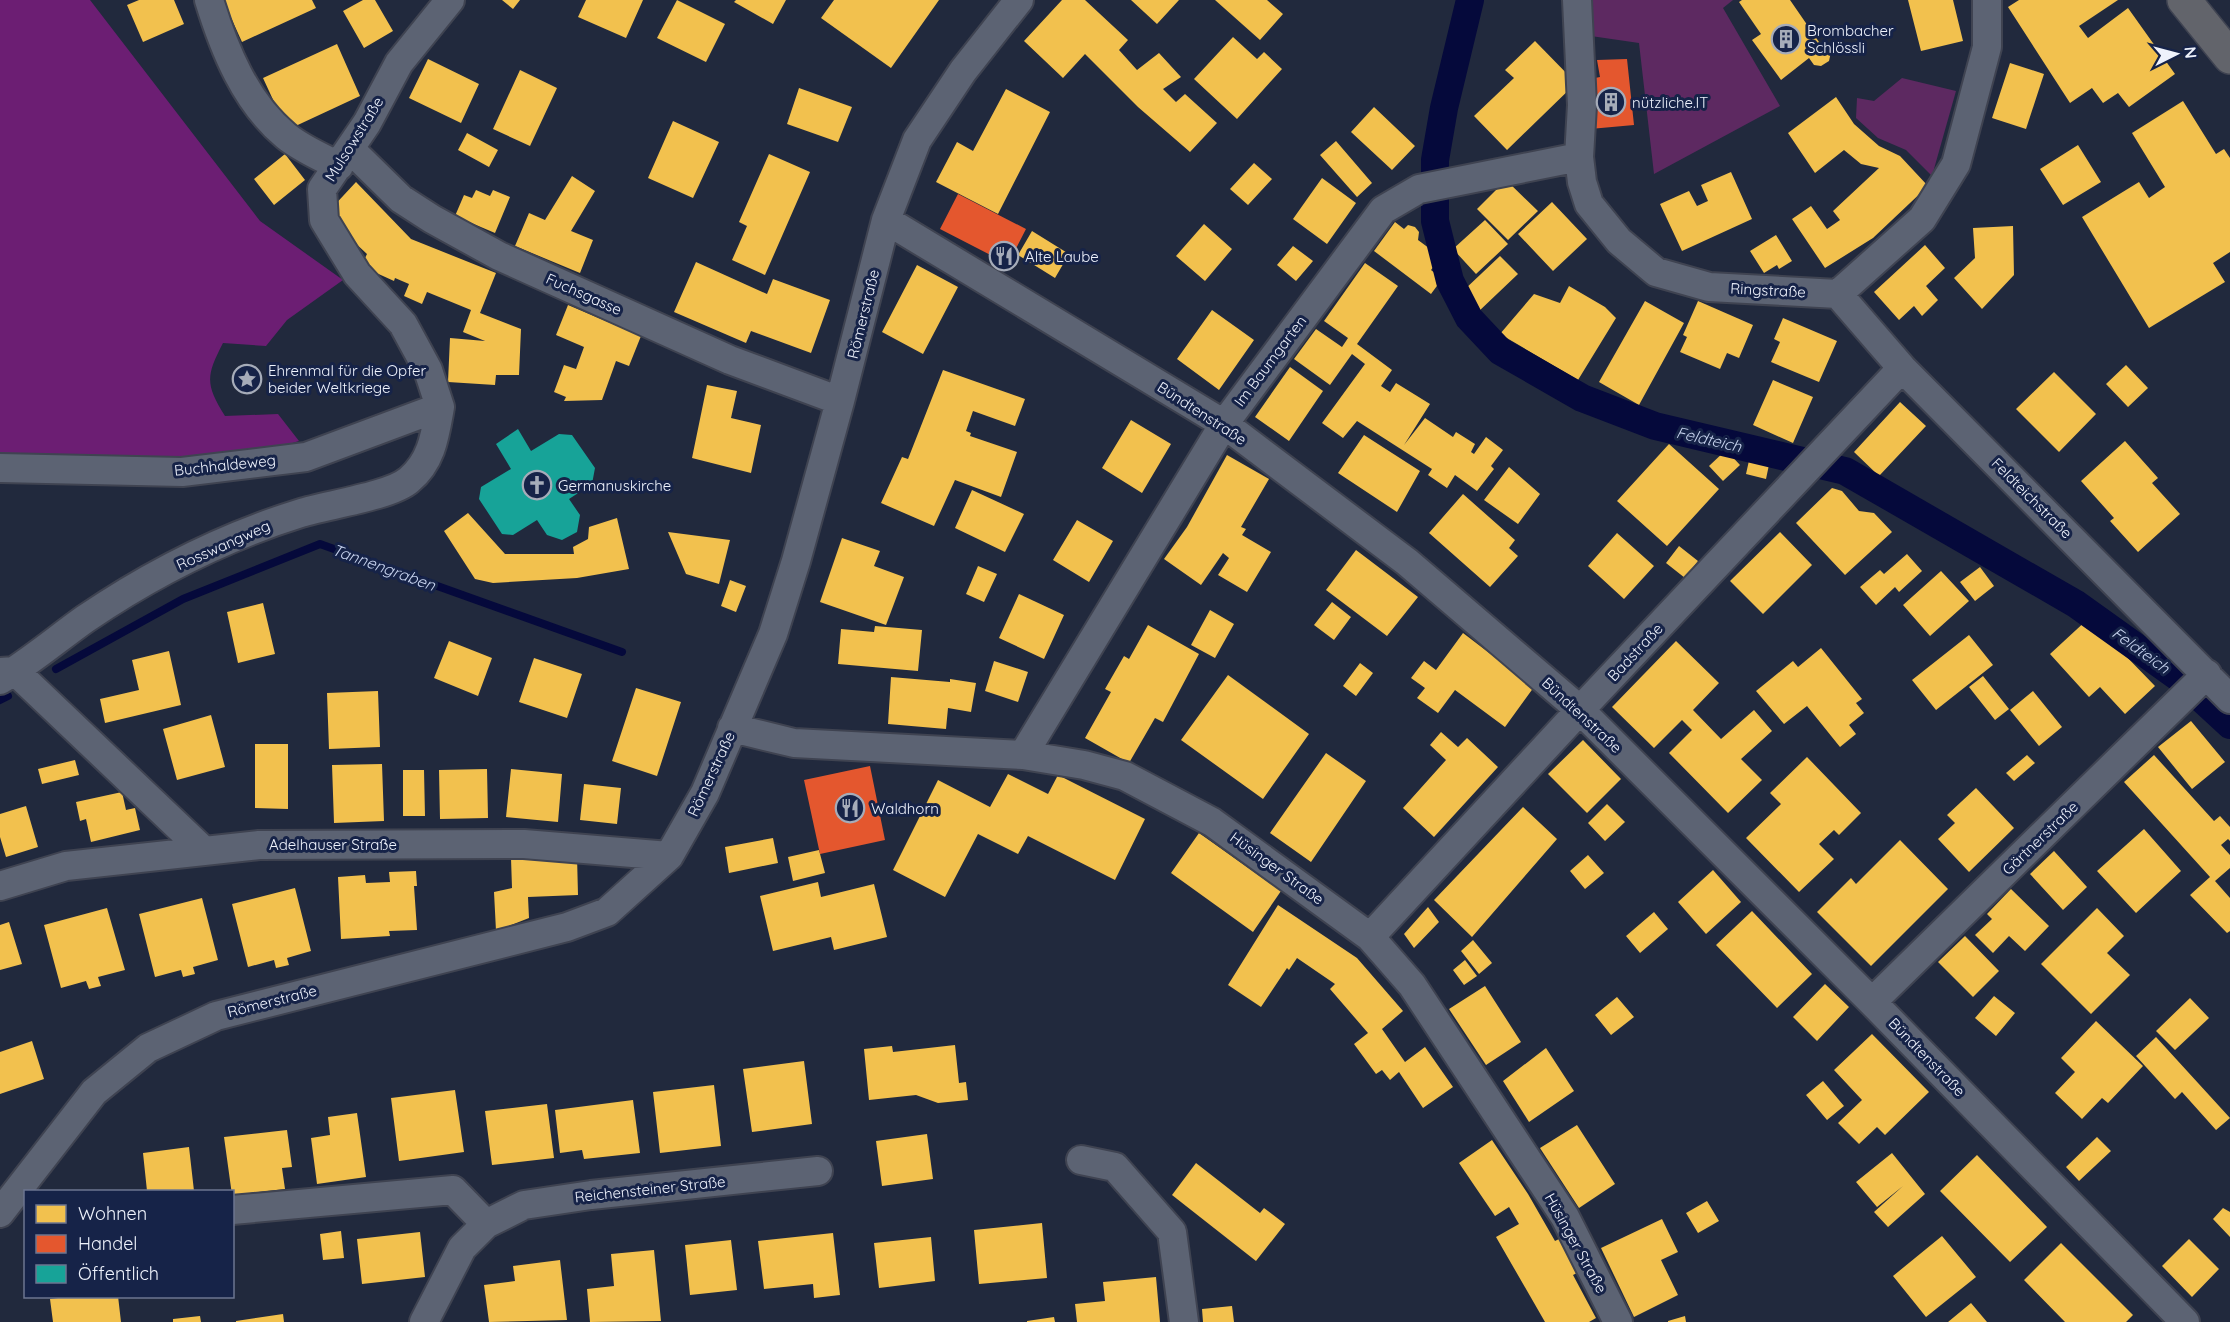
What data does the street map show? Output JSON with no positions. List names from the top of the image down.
{
  "streets": {
    "street": [
      "Mulsowstraße",
      "Ringstraße",
      "Fuchsgasse",
      "Römerstraße",
      "Im Baumgarten",
      "Bündtenstraße",
      "Buchhaldeweg",
      "Feldteichstraße",
      "Rosswangweg",
      "Badstraße",
      "Gärtnerstraße",
      "Adelhauser Straße",
      "Hüsinger Straße",
      "Reichensteiner Straße"
    ]
  },
  "crossings": [
    ["Mulsowstraße", "Fuchsgasse"],
    ["Mulsowstraße", "Buchhaldeweg"],
    ["Mulsowstraße", "Rosswangweg"],
    ["Ringstraße", "Im Baumgarten"],
    ["Ringstraße", "Feldteichstraße"],
    ["Fuchsgasse", "Römerstraße"],
    ["Römerstraße", "Bündtenstraße"],
    ["Römerstraße", "Adelhauser Straße"],
    ["Römerstraße", "Hüsinger Straße"],
    ["Im Baumgarten", "Bündtenstraße"],
    ["Im Baumgarten", "Hüsinger Straße"],
    ["Bündtenstraße", "Badstraße"],
    ["Bündtenstraße", "Gärtnerstraße"],
    ["Buchhaldeweg", "Rosswangweg"],
    ["Feldteichstraße", "Badstraße"],
    ["Feldteichstraße", "Gärtnerstraße"],
    ["Rosswangweg", "Adelhauser Straße"],
    ["Badstraße", "Hüsinger Straße"]
  ],
  "water": ["Feldteich", "Tannengraben"],
  "places": {
    "building": ["Brombacher Schlössli", "nützliche.IT"],
    "restaurant": ["Alte Laube", "Waldhorn"],
    "place": ["Ehrenmal für die Opfer beider Weltkriege"],
    "church": ["Germanuskirche"]
  },
  "legend": ["Wohnen", "Handel", "Öffentlich"],
  "north": "right"
}
